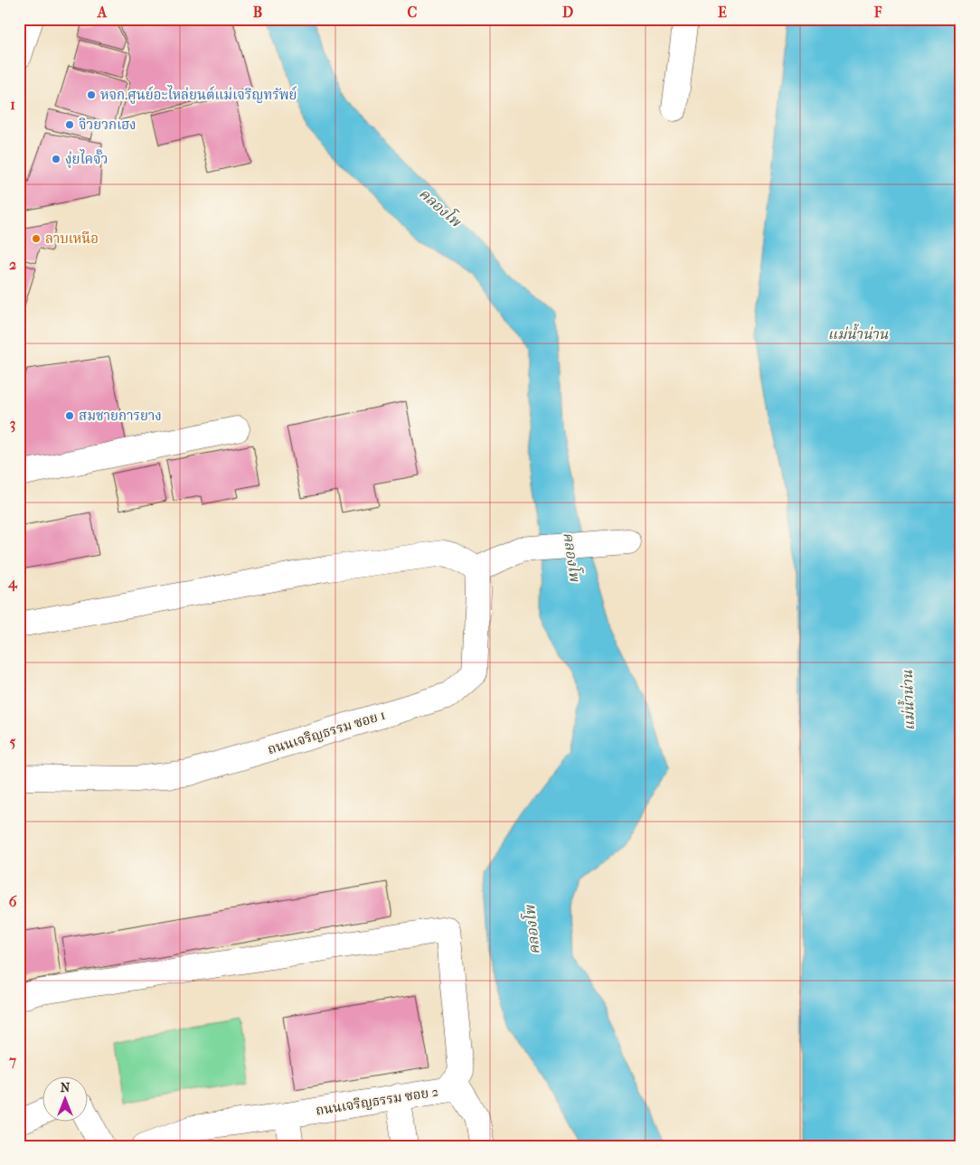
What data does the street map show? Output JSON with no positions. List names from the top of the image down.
{
  "streets": {
    "street": ["ถนนเจริญธรรม ซอย 1", "ถนนเจริญธรรม ซอย 2"]
  },
  "water": ["คลองโพ", "แม่น้ำน่าน"],
  "places": [
    "หจก.ศูนย์อะไหล่ยนต์แม่เจริญทรัพย์",
    "จิวยวกเฮง",
    "งุ่ยไคจั๊ว",
    "ลาบเหนือ",
    "สมชายการยาง"
  ],
  "north": "top",
  "grid": {
    "columns": [
      "A",
      "B",
      "C",
      "D",
      "E",
      "F"
    ],
    "rows": [
      "1",
      "2",
      "3",
      "4",
      "5",
      "6",
      "7"
    ]
  }
}
